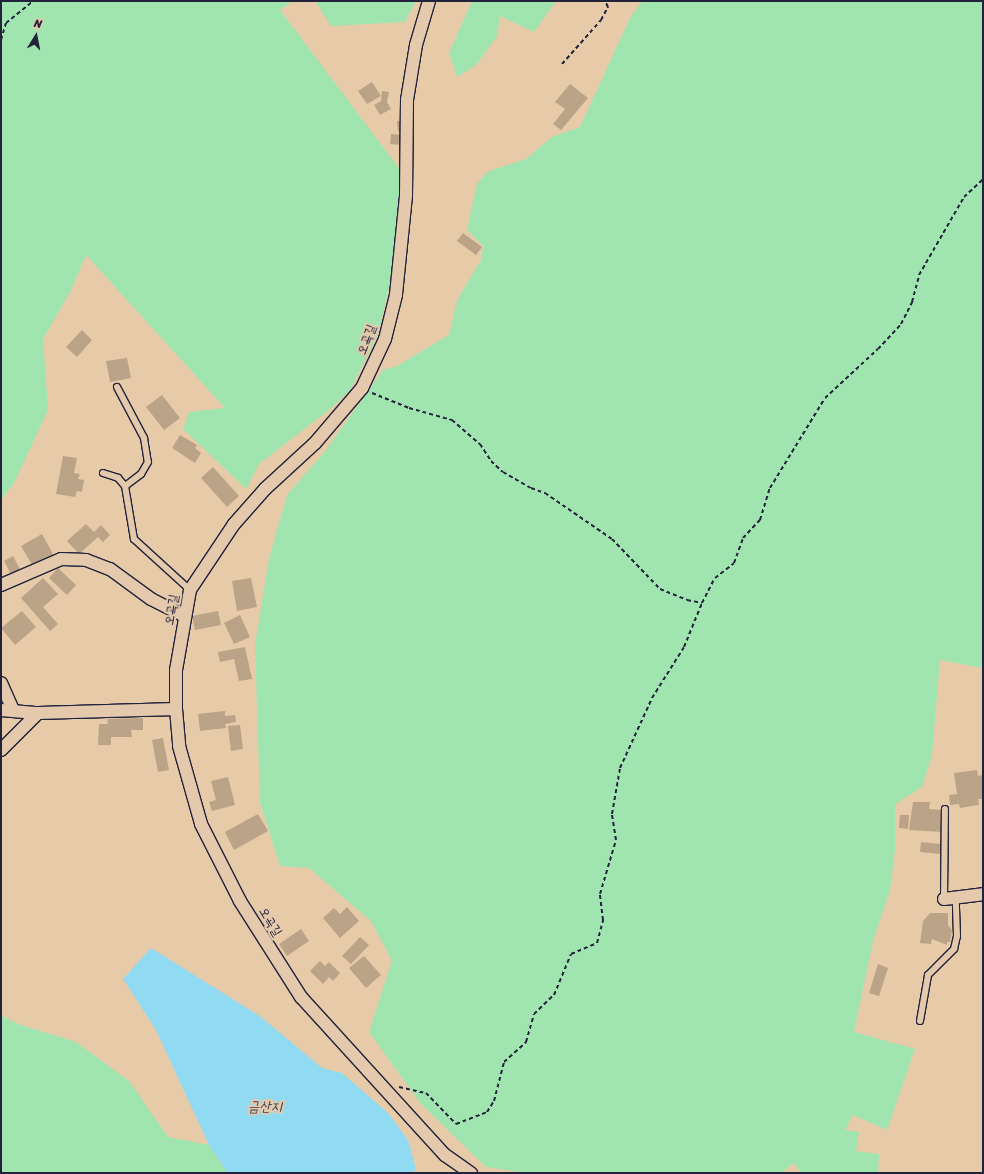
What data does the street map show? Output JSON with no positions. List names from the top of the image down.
{
  "streets": {
    "street": ["오곡길"]
  },
  "water": ["금산지"],
  "north": "top"
}
